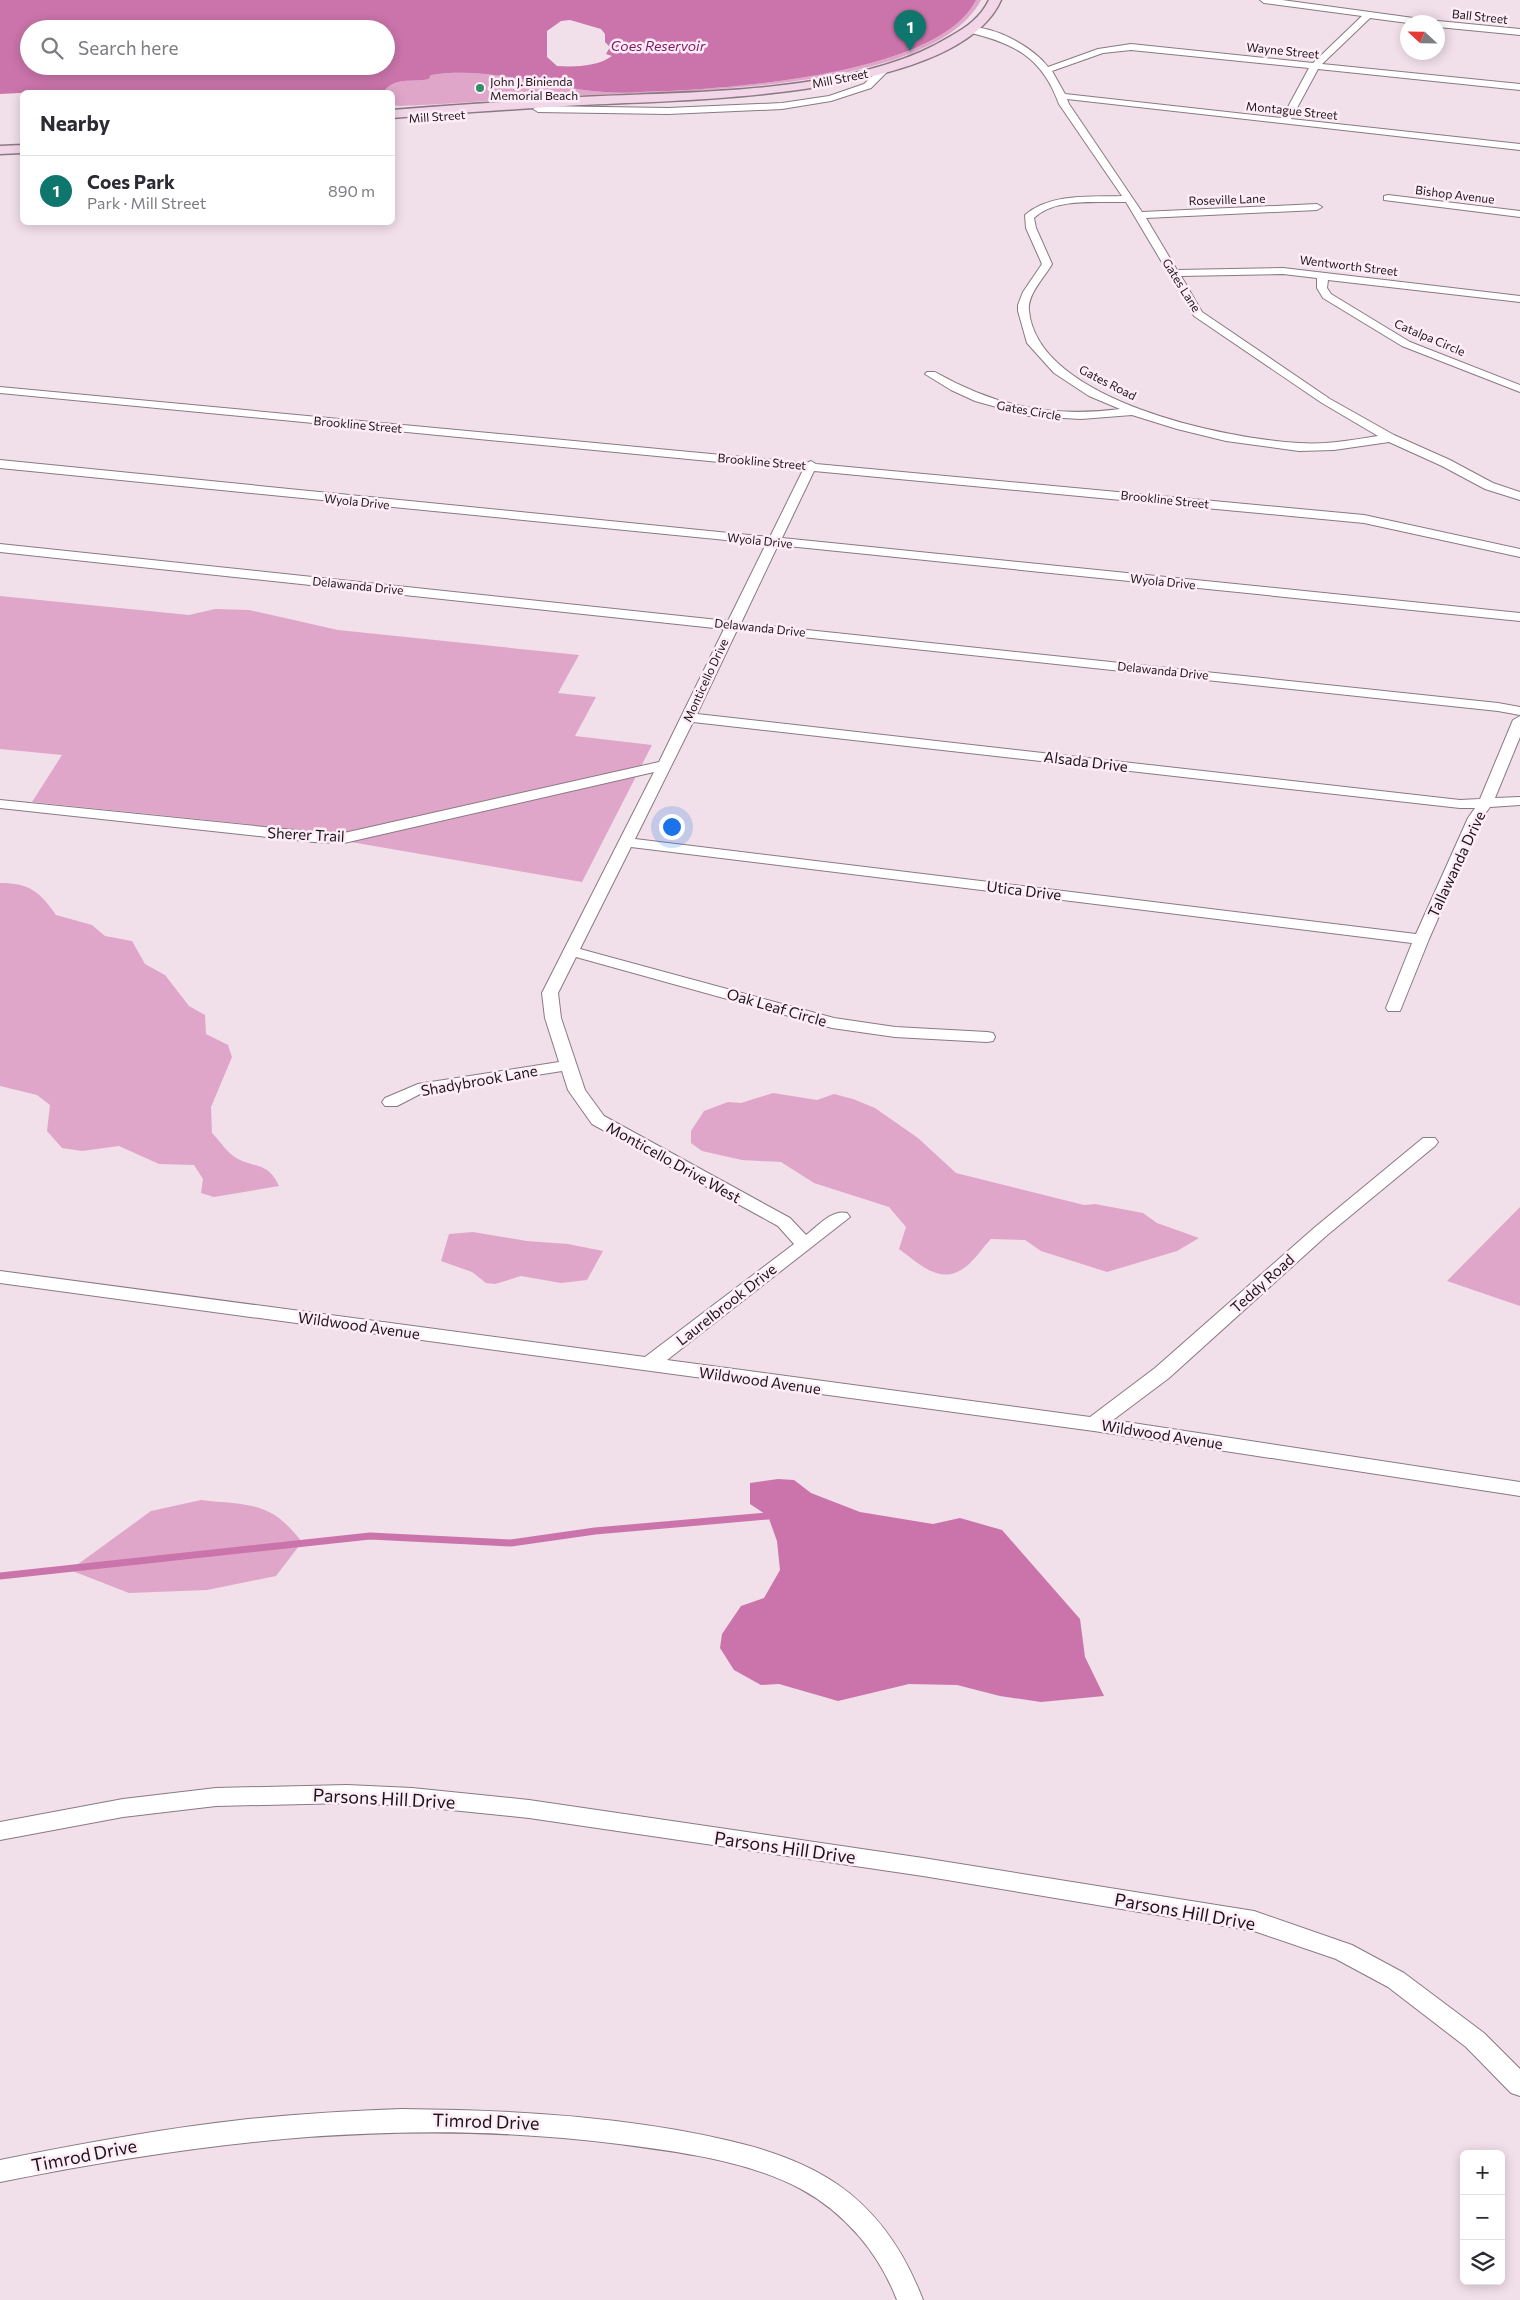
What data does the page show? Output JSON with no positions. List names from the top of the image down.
{
  "streets": {
    "main road": ["Mill Street"],
    "street": [
      "Ball Street",
      "Wayne Street",
      "Montague Street",
      "Bishop Avenue",
      "Roseville Lane",
      "Wentworth Street",
      "Gates Lane",
      "Catalpa Circle",
      "Gates Road",
      "Gates Circle",
      "Brookline Street",
      "Wyola Drive",
      "Delawanda Drive",
      "Monticello Drive",
      "Alsada Drive",
      "Sherer Trail",
      "Tallawanda Drive",
      "Utica Drive",
      "Oak Leaf Circle",
      "Shadybrook Lane",
      "Monticello Drive West",
      "Teddy Road",
      "Laurelbrook Drive",
      "Wildwood Avenue",
      "Parsons Hill Drive",
      "Timrod Drive"
    ]
  },
  "crossings": [
    ["Wayne Street", "Gates Lane"],
    ["Mill Street", "Gates Lane"],
    ["Montague Street", "Gates Lane"],
    ["Roseville Lane", "Gates Lane"],
    ["Wentworth Street", "Gates Lane"],
    ["Wentworth Street", "Catalpa Circle"],
    ["Gates Lane", "Gates Road"],
    ["Gates Road", "Gates Circle"],
    ["Brookline Street", "Monticello Drive"],
    ["Wyola Drive", "Monticello Drive"],
    ["Delawanda Drive", "Monticello Drive"],
    ["Monticello Drive", "Alsada Drive"],
    ["Monticello Drive", "Sherer Trail"],
    ["Monticello Drive", "Utica Drive"],
    ["Monticello Drive", "Monticello Drive West"],
    ["Alsada Drive", "Tallawanda Drive"],
    ["Tallawanda Drive", "Utica Drive"],
    ["Utica Drive", "Monticello Drive West"],
    ["Oak Leaf Circle", "Monticello Drive West"],
    ["Shadybrook Lane", "Monticello Drive West"],
    ["Monticello Drive West", "Laurelbrook Drive"],
    ["Teddy Road", "Wildwood Avenue"],
    ["Laurelbrook Drive", "Wildwood Avenue"]
  ],
  "water": ["Coes Reservoir"],
  "places": ["John J. Binienda Memorial Beach"],
  "north": "left",
  "page": {
    "pins": "1",
    "search": "Search here",
    "heading": "Nearby",
    "list": [
      {
        "mark": "1",
        "name": "Coes Park",
        "note": "Park · Mill Street",
        "value": "890 m"
      }
    ],
    "map_buttons": ["+", "−"]
  }
}
